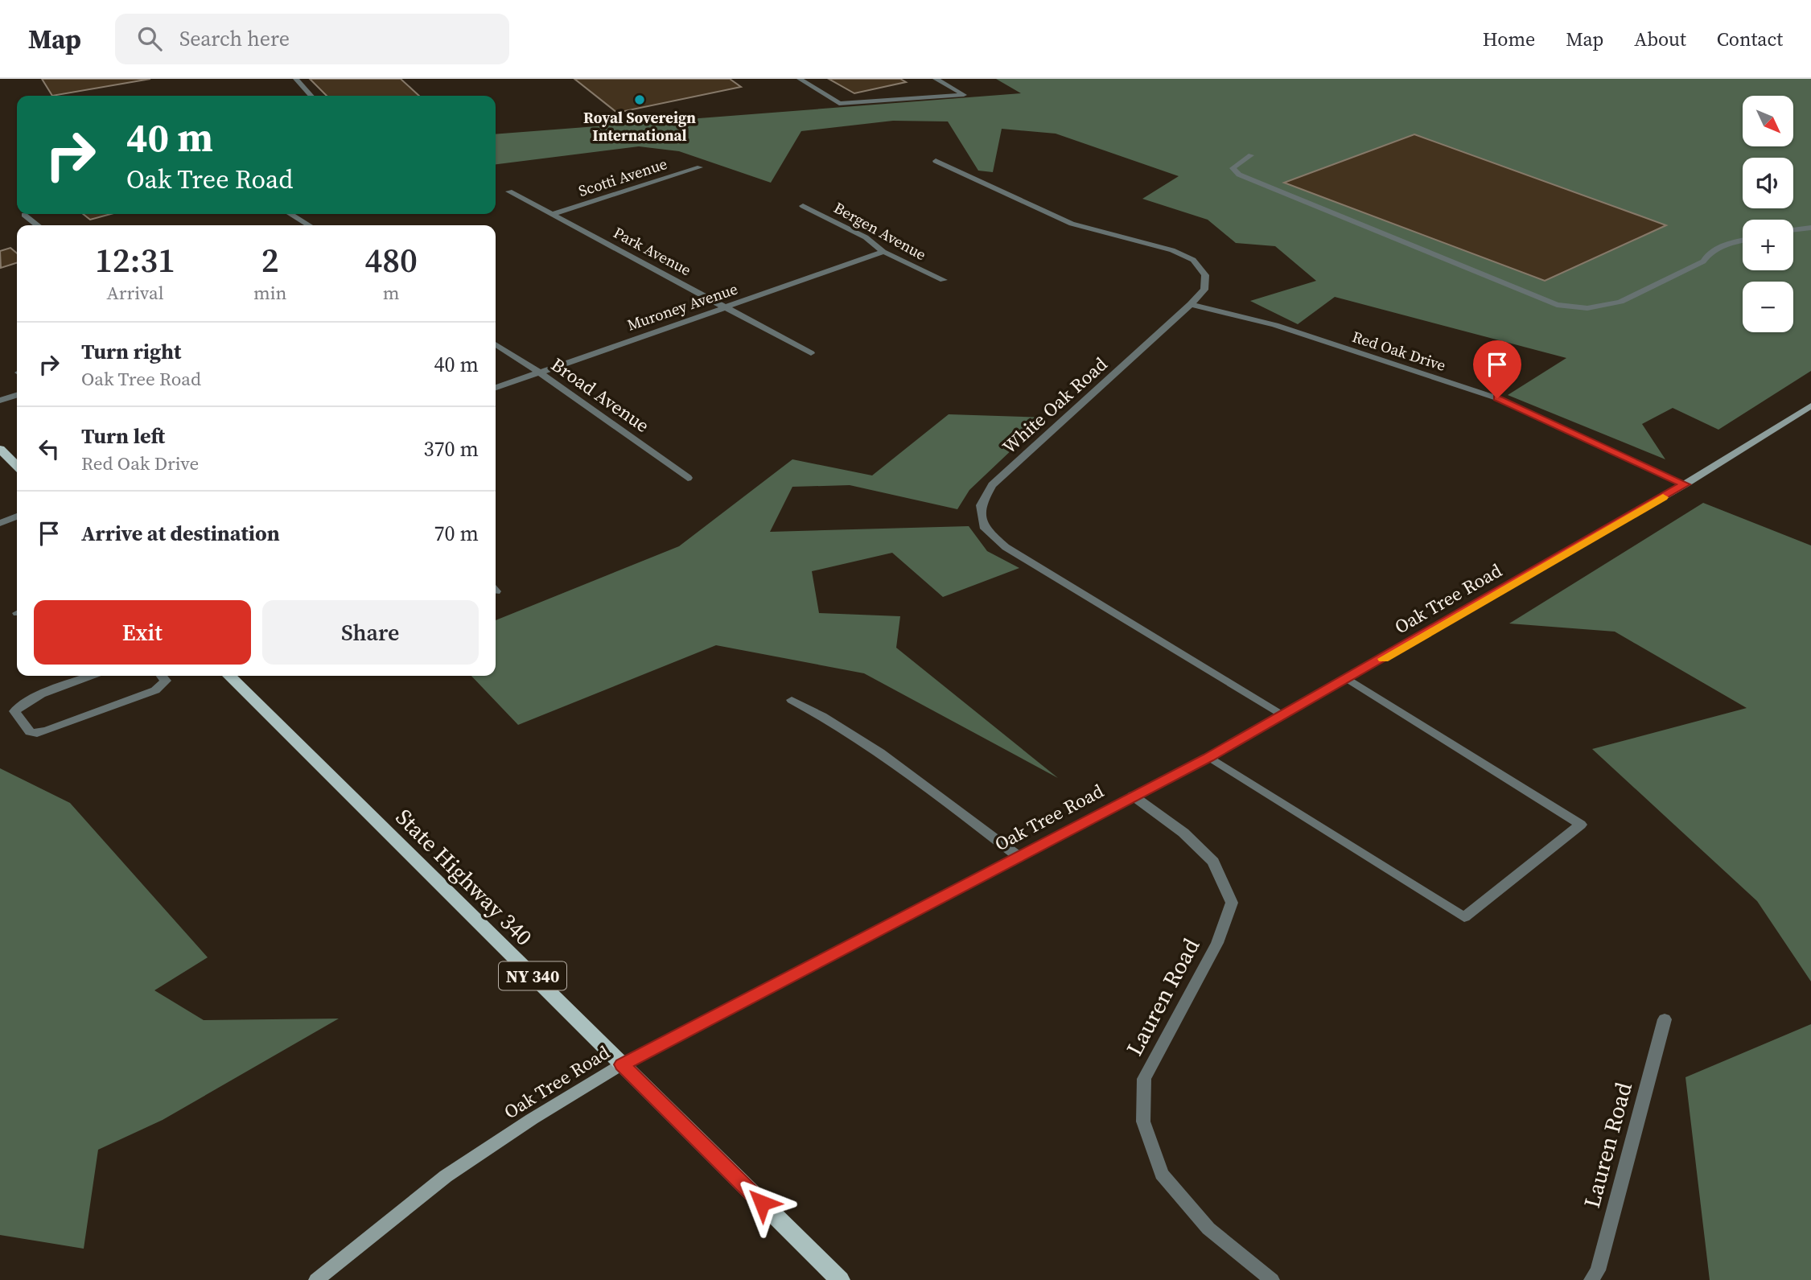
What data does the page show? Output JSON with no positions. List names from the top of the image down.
{
  "streets": {
    "main road": ["State Highway 340", "NY 340"],
    "street": [
      "Scotti Avenue",
      "Bergen Avenue",
      "Park Avenue",
      "Muroney Avenue",
      "Red Oak Drive",
      "Broad Avenue",
      "White Oak Road",
      "Oak Tree Road",
      "Lauren Road"
    ]
  },
  "crossings": [
    ["Scotti Avenue", "Park Avenue"],
    ["Bergen Avenue", "Muroney Avenue"],
    ["Park Avenue", "Muroney Avenue"],
    ["Muroney Avenue", "Broad Avenue"],
    ["Red Oak Drive", "White Oak Road"],
    ["Red Oak Drive", "Oak Tree Road"],
    ["White Oak Road", "Oak Tree Road"],
    ["Oak Tree Road", "State Highway 340"],
    ["Oak Tree Road", "Lauren Road"]
  ],
  "places": ["Royal Sovereign International"],
  "north": "bottom right",
  "page": {
    "header": "Map",
    "search": "Search here",
    "nav": [
      "Home",
      "Map",
      "About",
      "Contact"
    ],
    "map_buttons": ["+", "−"],
    "turn": ["40 m", "Oak Tree Road"],
    "eta": [
      "12:31",
      "Arrival",
      "2",
      "min",
      "480",
      "m"
    ],
    "list": [
      {
        "name": "Turn right",
        "note": "Oak Tree Road",
        "value": "40 m"
      },
      {
        "name": "Turn left",
        "note": "Red Oak Drive",
        "value": "370 m"
      },
      {
        "name": "Arrive at destination",
        "value": "70 m"
      }
    ],
    "buttons": ["Exit", "Share"]
  }
}
